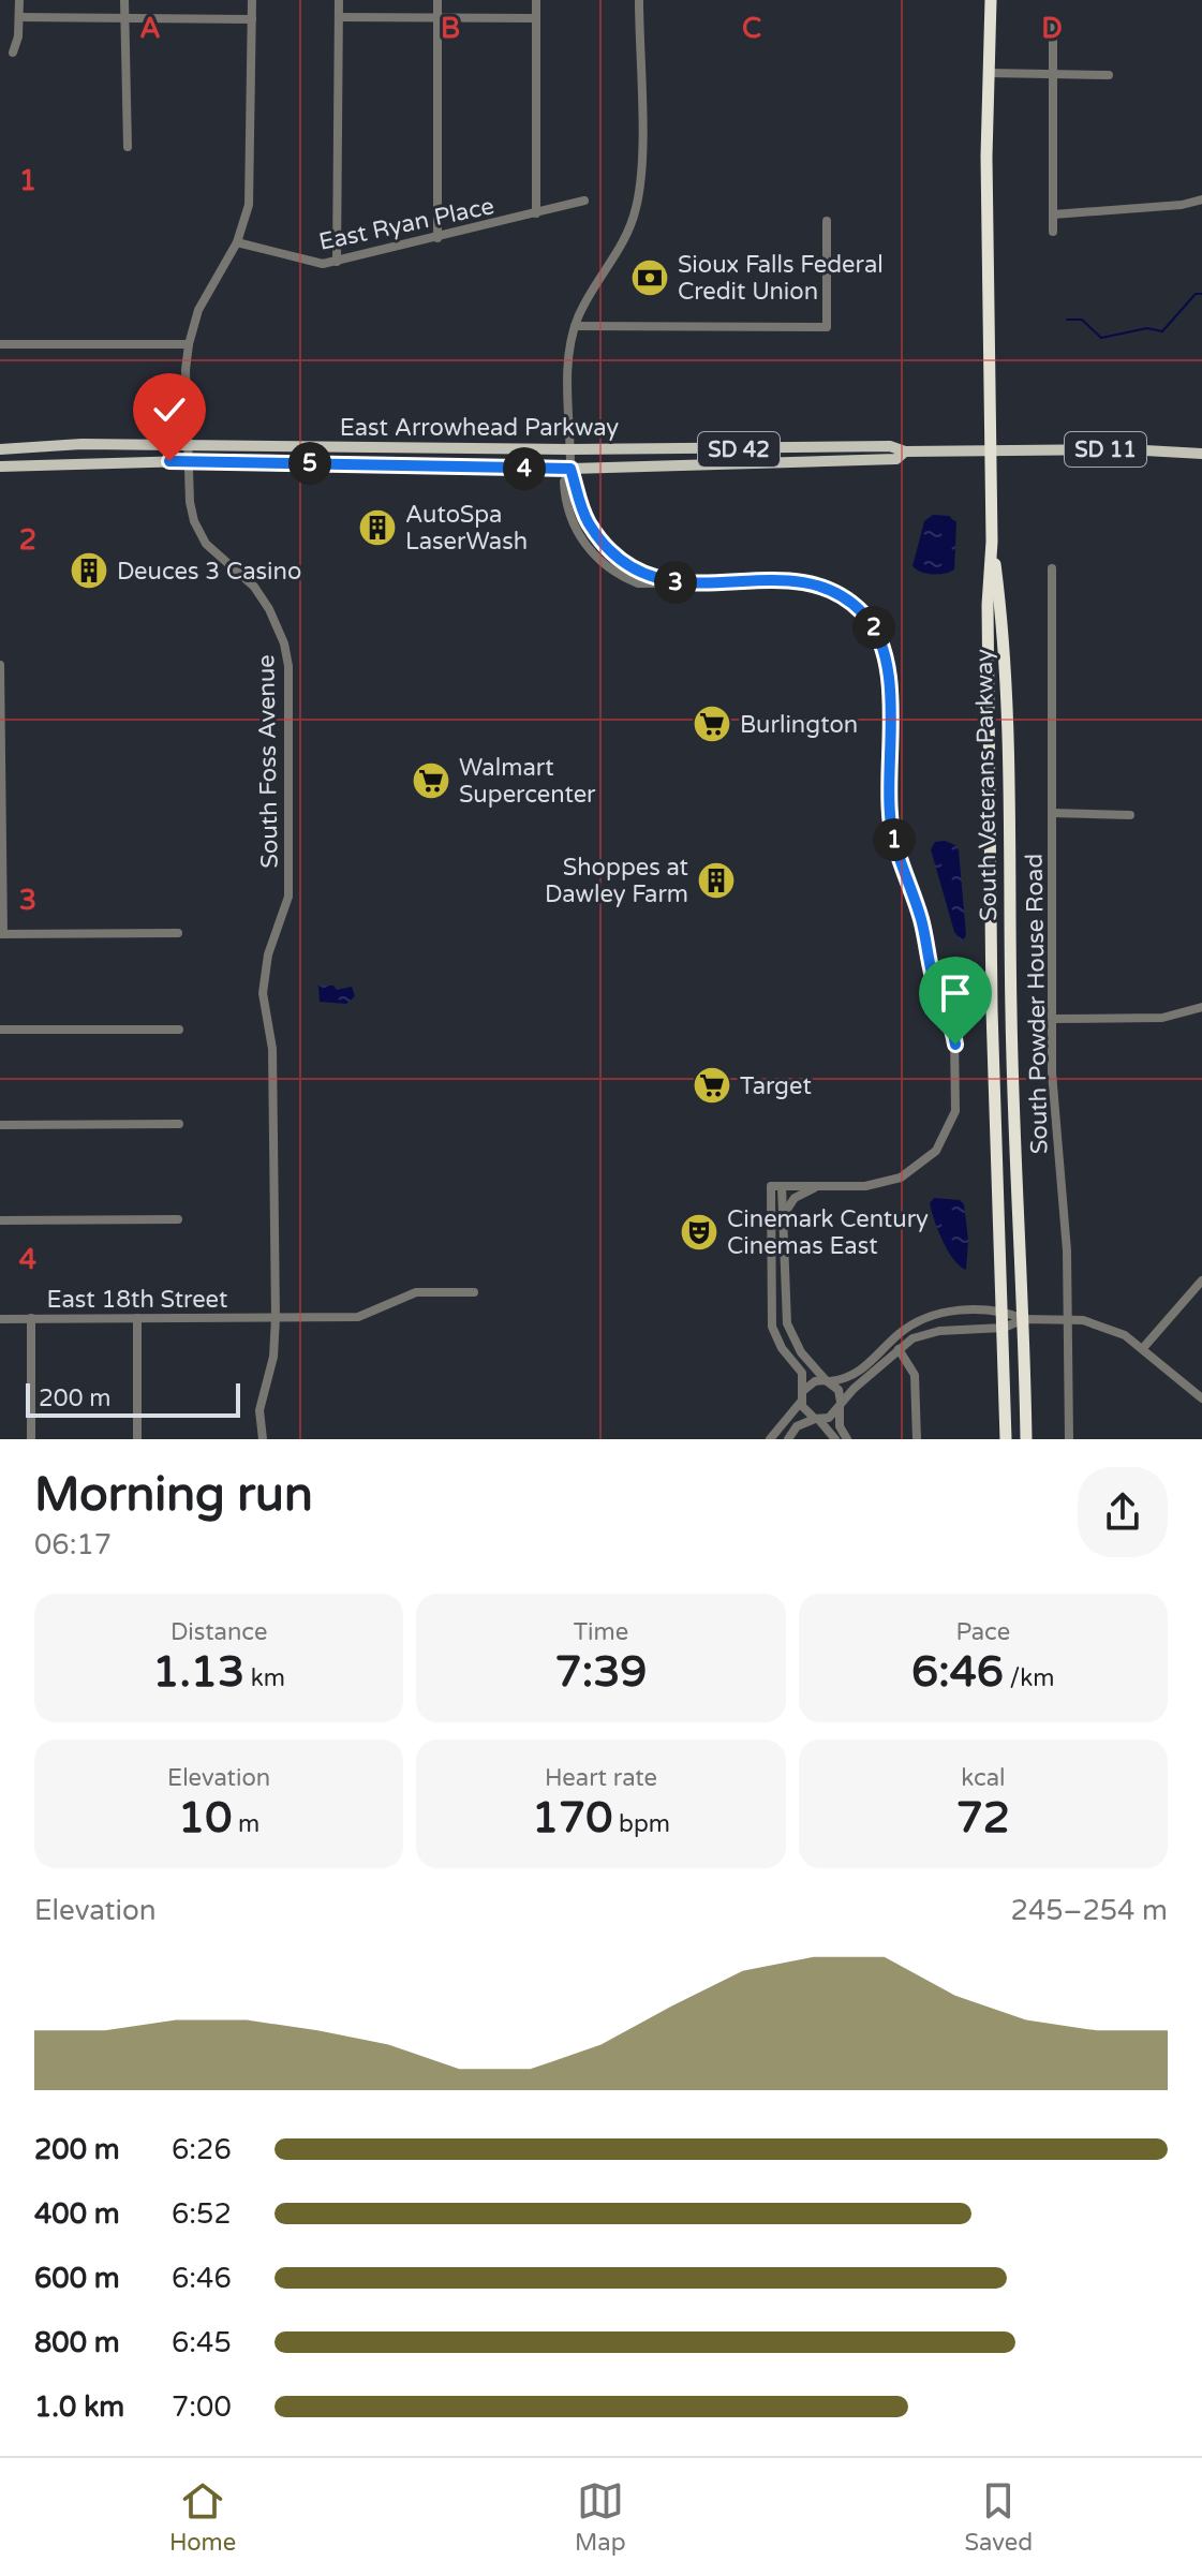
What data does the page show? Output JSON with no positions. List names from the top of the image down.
{
  "streets": {
    "highway": ["South Veterans Parkway"],
    "main road": ["East Arrowhead Parkway", "SD 42", "SD 11"],
    "street": [
      "East Ryan Place",
      "South Foss Avenue",
      "South Powder House Road",
      "East 18th Street"
    ]
  },
  "crossings": [
    ["East Ryan Place", "South Foss Avenue"],
    ["East Arrowhead Parkway", "South Foss Avenue"],
    ["East Arrowhead Parkway", "South Veterans Parkway"],
    ["South Foss Avenue", "East 18th Street"]
  ],
  "places": {
    "bank": ["Sioux Falls Federal Credit Union"],
    "building": ["AutoSpa LaserWash", "Deuces 3 Casino", "Shoppes at Dawley Farm"],
    "supermarket": ["Burlington", "Walmart Supercenter", "Target"],
    "theatre": ["Cinemark Century Cinemas East"]
  },
  "scale_bar": "200 m",
  "page": {
    "pins": [
      "5",
      "4",
      "3",
      "2",
      "1"
    ],
    "scale": "200 m",
    "heading": ["Morning run", "06:17"],
    "stats": [
      ["Distance", "1.13 km"],
      ["Time", "7:39"],
      ["Pace", "6:46 /km"],
      ["Elevation", "10 m"],
      ["Heart rate", "170 bpm"],
      ["kcal", "72"]
    ],
    "chart": ["Elevation", "245–254 m"],
    "list": [
      {
        "name": "200 m",
        "note": "6:26"
      },
      {
        "name": "400 m",
        "note": "6:52"
      },
      {
        "name": "600 m",
        "note": "6:46"
      },
      {
        "name": "800 m",
        "note": "6:45"
      },
      {
        "name": "1.0 km",
        "note": "7:00"
      }
    ],
    "tabs": ["Home", "Map", "Saved"]
  },
  "grid": {
    "columns": [
      "A",
      "B",
      "C",
      "D"
    ],
    "rows": [
      "1",
      "2",
      "3",
      "4"
    ]
  }
}
